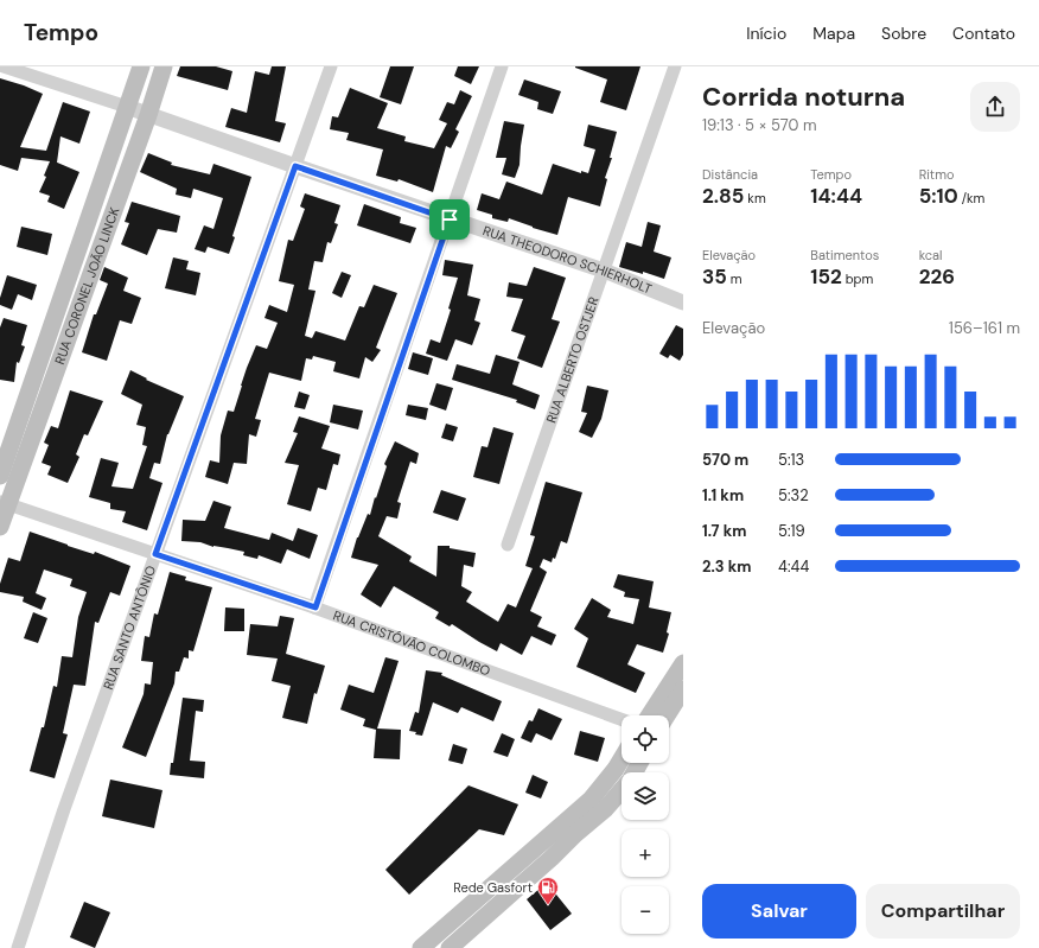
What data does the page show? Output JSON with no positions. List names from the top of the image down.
{
  "streets": {
    "main road": ["RUA CORONEL JOÃO LINCK"],
    "street": [
      "RUA THEODORO SCHIERHOLT",
      "RUA ALBERTO OSTJER",
      "RUA SANTO ANTÔNIO",
      "RUA CRISTÓVÃO COLOMBO"
    ]
  },
  "crossings": [
    ["RUA THEODORO SCHIERHOLT", "RUA CORONEL JOÃO LINCK"],
    ["RUA THEODORO SCHIERHOLT", "RUA ALBERTO OSTJER"],
    ["RUA THEODORO SCHIERHOLT", "RUA SANTO ANTÔNIO"],
    ["RUA CORONEL JOÃO LINCK", "RUA CRISTÓVÃO COLOMBO"],
    ["RUA SANTO ANTÔNIO", "RUA CRISTÓVÃO COLOMBO"]
  ],
  "places": {
    "fuel station": ["Rede Gasfort"]
  },
  "page": {
    "header": "Tempo",
    "nav": [
      "Início",
      "Mapa",
      "Sobre",
      "Contato"
    ],
    "heading": ["Corrida noturna", "19:13 · 5 × 570 m"],
    "stats": [
      ["Distância", "2.85 km"],
      ["Tempo", "14:44"],
      ["Ritmo", "5:10 /km"],
      ["Elevação", "35 m"],
      ["Batimentos", "152 bpm"],
      ["kcal", "226"]
    ],
    "chart": ["Elevação", "156–161 m"],
    "list": [
      {
        "name": "570 m",
        "note": "5:13"
      },
      {
        "name": "1.1 km",
        "note": "5:32"
      },
      {
        "name": "1.7 km",
        "note": "5:19"
      },
      {
        "name": "2.3 km",
        "note": "4:44"
      }
    ],
    "map_buttons": ["+", "−"],
    "buttons": ["Salvar", "Compartilhar"]
  }
}
